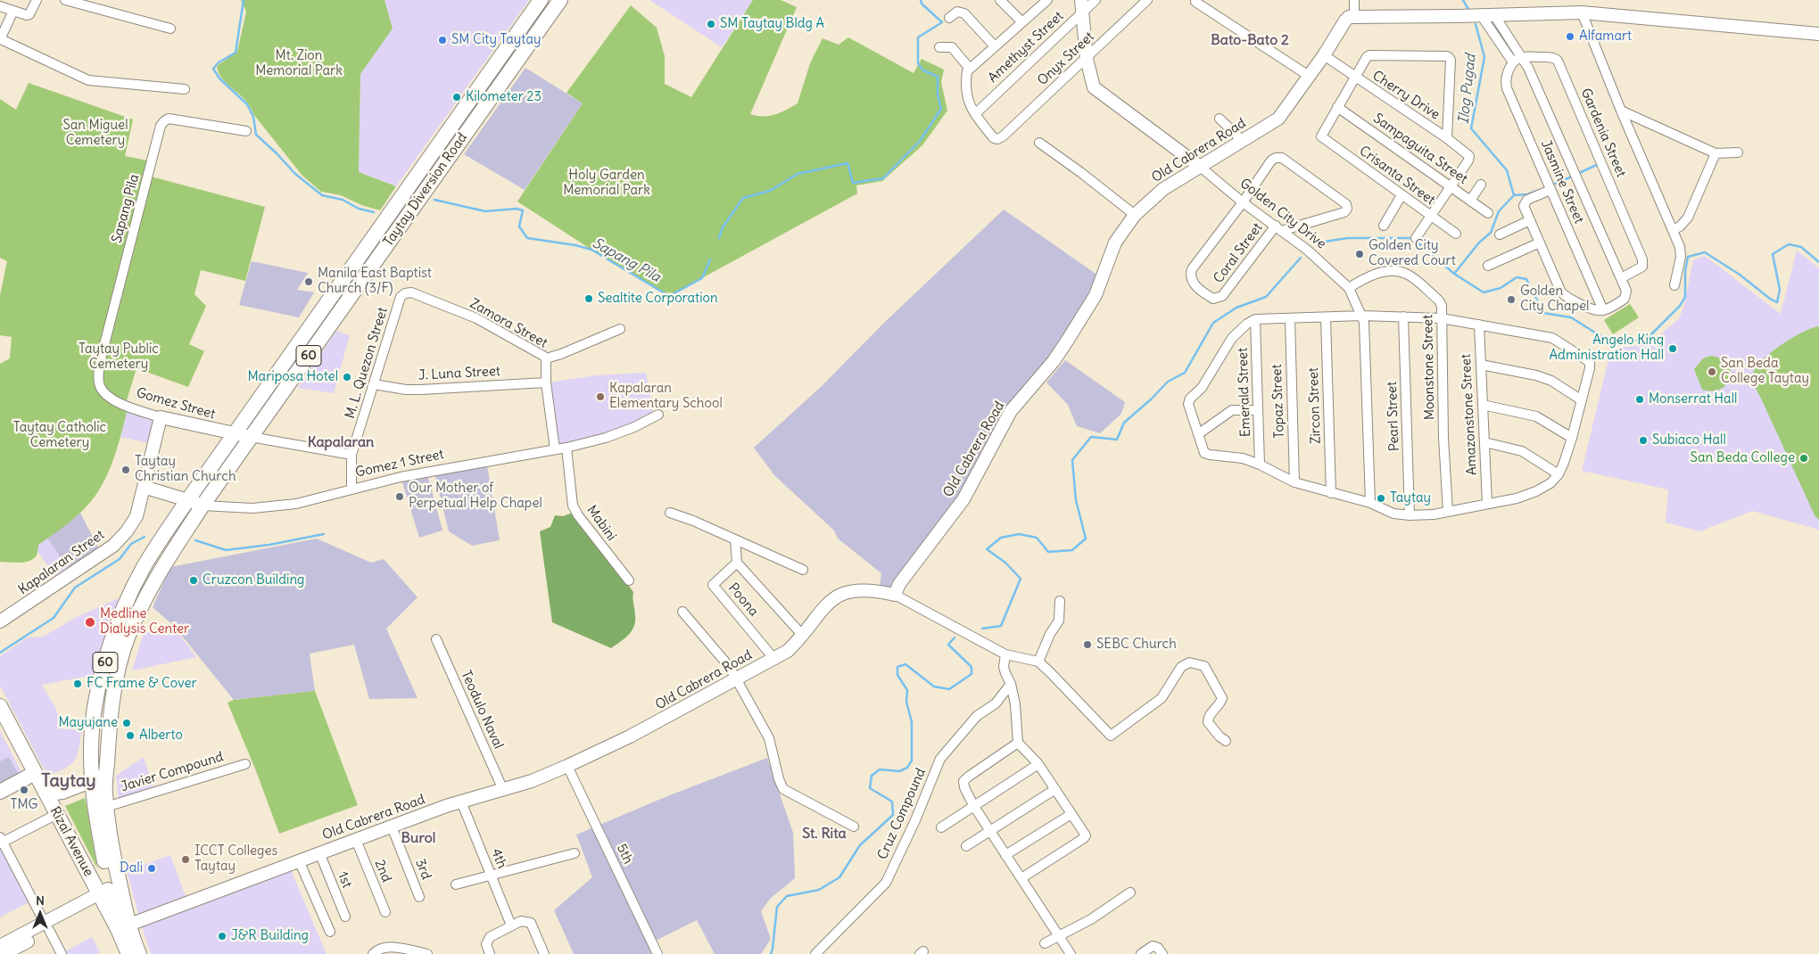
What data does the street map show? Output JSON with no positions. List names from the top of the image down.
{
  "streets": {
    "main road": ["Taytay Diversion Road", "60", "Rizal Avenue"],
    "street": [
      "Amethyst Street",
      "Onyx Street",
      "Cherry Drive",
      "Gardenia Street",
      "Sampaguita Street",
      "Old Cabrera Road",
      "Crisanta Street",
      "Jasmine Street",
      "Sapang Pila",
      "Golden City Drive",
      "Coral Street",
      "Zamora Street",
      "M. L. Quezon Street",
      "Moonstone Street",
      "J. Luna Street",
      "Emerald Street",
      "Topaz Street",
      "Gomez Street",
      "Zircon Street",
      "Amazonstone Street",
      "Pearl Street",
      "Gomez 1 Street",
      "Mabini",
      "Kapalaran Street",
      "Poona",
      "Teodulo Naval",
      "Javier Compound",
      "Cruz Compound",
      "5th",
      "4th",
      "3rd",
      "2nd",
      "1st"
    ]
  },
  "crossings": [
    ["Amethyst Street", "Onyx Street"],
    ["Amethyst Street", "Golden City Drive"],
    ["Onyx Street", "Golden City Drive"],
    ["Cherry Drive", "Sampaguita Street"],
    ["Cherry Drive", "Old Cabrera Road"],
    ["Sampaguita Street", "Crisanta Street"],
    ["Old Cabrera Road", "Taytay Diversion Road"],
    ["Old Cabrera Road", "Golden City Drive"],
    ["Old Cabrera Road", "Poona"],
    ["Old Cabrera Road", "Teodulo Naval"],
    ["Old Cabrera Road", "Rizal Avenue"],
    ["Old Cabrera Road", "5th"],
    ["Old Cabrera Road", "4th"],
    ["Old Cabrera Road", "3rd"],
    ["Old Cabrera Road", "2nd"],
    ["Old Cabrera Road", "1st"],
    ["Taytay Diversion Road", "Gomez Street"],
    ["Taytay Diversion Road", "Gomez 1 Street"],
    ["Taytay Diversion Road", "Javier Compound"],
    ["Taytay Diversion Road", "Rizal Avenue"],
    ["Sapang Pila", "Gomez Street"],
    ["Golden City Drive", "Coral Street"],
    ["Golden City Drive", "Moonstone Street"],
    ["Zamora Street", "M. L. Quezon Street"],
    ["Zamora Street", "J. Luna Street"],
    ["Zamora Street", "Gomez 1 Street"],
    ["M. L. Quezon Street", "J. Luna Street"],
    ["M. L. Quezon Street", "Gomez 1 Street"],
    ["Gomez Street", "Kapalaran Street"],
    ["Gomez 1 Street", "Mabini"],
    ["Gomez 1 Street", "Kapalaran Street"]
  ],
  "districts": [
    "Bato-Bato 2",
    "Kapalaran",
    "Taytay",
    "St. Rita",
    "Burol"
  ],
  "water": ["Ilog Pugad", "Sapang Pila"],
  "parks": [
    "Mt. Zion Memorial Park",
    "San Miguel Cemetery",
    "Holy Garden Memorial Park",
    "Taytay Public Cemetery",
    "Taytay Catholic Cemetery"
  ],
  "places": [
    "SM Taytay Bldg A",
    "Alfamart",
    "SM City Taytay",
    "Kilometer 23",
    "Golden City Covered Court",
    "Manila East Baptist Church (3/F)",
    "Sealtite Corporation",
    "Golden City Chapel",
    "Angelo King Administration Hall",
    "San Beda College Taytay",
    "Mariposa Hotel",
    "Kapalaran Elementary School",
    "Monserrat Hall",
    "Subiaco Hall",
    "San Beda College",
    "Taytay Christian Church",
    "Our Mother of Perpetual Help Chapel",
    "Taytay",
    "Cruzcon Building",
    "Medline Dialysis Center",
    "SEBC Church",
    "FC Frame & Cover",
    "Mayujane",
    "Alberto",
    "TMG",
    "ICCT Colleges Taytay",
    "Dali",
    "J&R Building"
  ],
  "north": "top"
}
